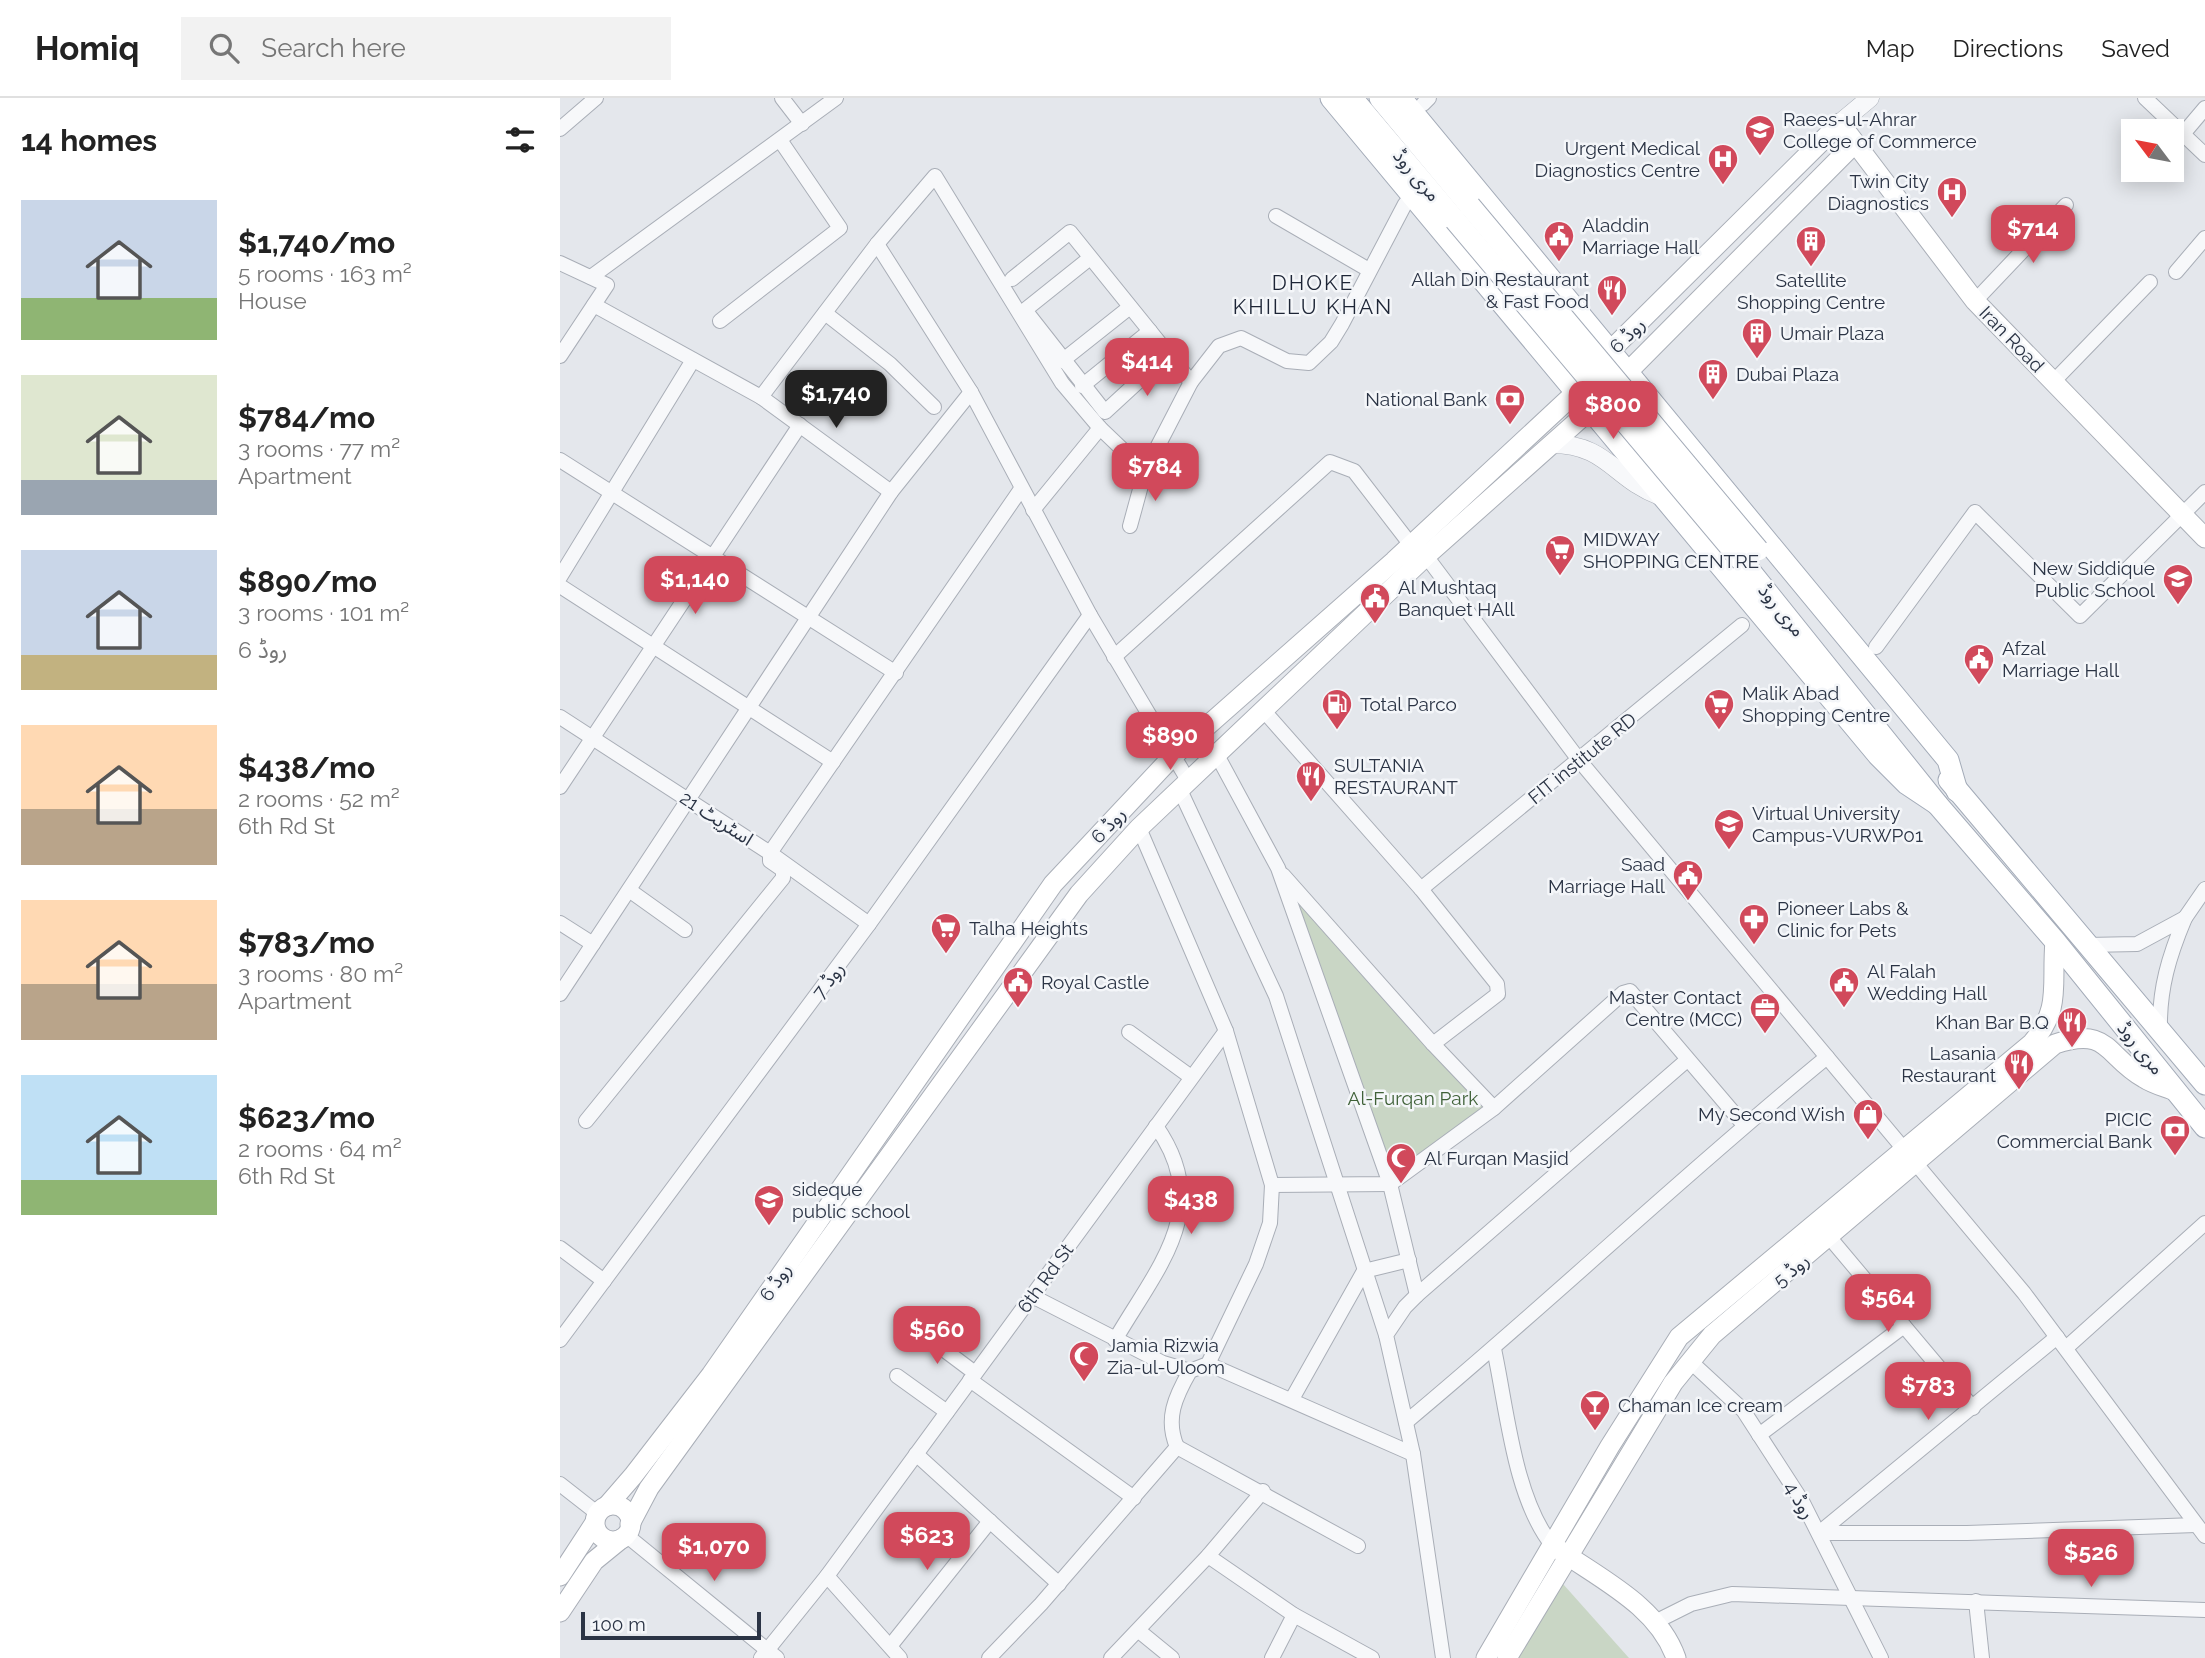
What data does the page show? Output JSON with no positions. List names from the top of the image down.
{
  "streets": {
    "main road": [
      "مری روڈ",
      "روڈ 6",
      "Iran Road",
      "روڈ 5"
    ],
    "street": [
      "FIT institute RD",
      "اسٹریٹ 21",
      "روڈ 7",
      "6th Rd St",
      "روڈ 4"
    ]
  },
  "crossings": [
    ["مری روڈ", "روڈ 5"],
    ["روڈ 6", "Iran Road"],
    ["اسٹریٹ 21", "روڈ 7"],
    ["روڈ 5", "روڈ 4"]
  ],
  "districts": ["DHOKE KHILLU KHAN"],
  "parks": ["Al-Furqan Park"],
  "places": {
    "school or university": [
      "Raees-ul-Ahrar College of Commerce",
      "New Siddique Public School",
      "Virtual University Campus-VURWP01",
      "sideque public school"
    ],
    "hospital": ["Urgent Medical Diagnostics Centre", "Twin City Diagnostics"],
    "public building": [
      "Aladdin Marriage Hall",
      "Al Mushtaq Banquet HAll",
      "Afzal Marriage Hall",
      "Saad Marriage Hall",
      "Royal Castle",
      "Al Falah Wedding Hall"
    ],
    "building": ["Satellite Shopping Centre", "Umair Plaza", "Dubai Plaza"],
    "restaurant": [
      "Allah Din Restaurant & Fast Food",
      "SULTANIA RESTAURANT",
      "Khan Bar B.Q",
      "Lasania Restaurant"
    ],
    "bank": ["National Bank", "PICIC Commercial Bank"],
    "supermarket": ["MIDWAY SHOPPING CENTRE", "Malik Abad Shopping Centre", "Talha Heights"],
    "fuel station": ["Total Parco"],
    "pharmacy": ["Pioneer Labs & Clinic for Pets"],
    "office": ["Master Contact Centre (MCC)"],
    "shop": ["My Second Wish"],
    "mosque": ["Al Furqan Masjid", "Jamia Rizwia Zia-ul-Uloom"],
    "bar": ["Chaman Ice cream"]
  },
  "scale_bar": "100 m",
  "north": "top left",
  "page": {
    "header": "Homiq",
    "search": "Search here",
    "nav": ["Map", "Directions", "Saved"],
    "heading": "14 homes",
    "list": [
      {
        "name": "$1,740/mo",
        "note": "5 rooms · 163 m² · House"
      },
      {
        "name": "$784/mo",
        "note": "3 rooms · 77 m² · Apartment"
      },
      {
        "name": "$890/mo",
        "note": "3 rooms · 101 m² · روڈ 6"
      },
      {
        "name": "$438/mo",
        "note": "2 rooms · 52 m² · 6th Rd St"
      },
      {
        "name": "$783/mo",
        "note": "3 rooms · 80 m² · Apartment"
      },
      {
        "name": "$623/mo",
        "note": "2 rooms · 64 m² · 6th Rd St"
      }
    ],
    "price": [
      "$714",
      "$414",
      "$1,740",
      "$800",
      "$784",
      "$1,140",
      "$890",
      "$438",
      "$564",
      "$560",
      "$783",
      "$623",
      "$1,070",
      "$526"
    ],
    "scale": "100 m"
  }
}
